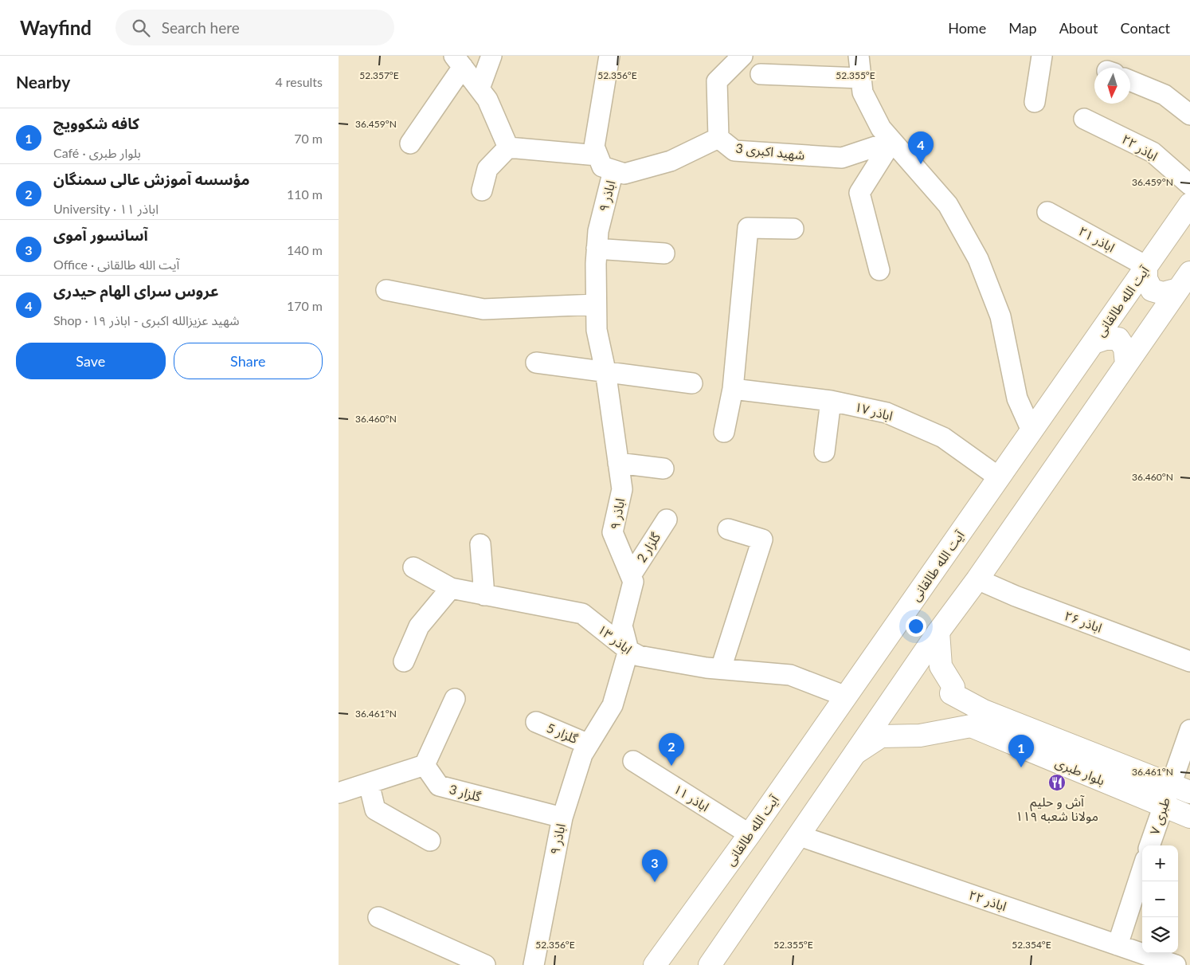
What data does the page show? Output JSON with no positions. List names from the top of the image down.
{
  "streets": {
    "main road": ["آیت الله طالقانی", "بلوار طبری"],
    "street": [
      "اباذر ۲۲",
      "شهید اکبری 3",
      "اباذر ۹",
      "اباذر ۲۱",
      "اباذر ۱۷",
      "گلزار 2",
      "اباذر ۲۶",
      "اباذر ۱۳",
      "گلزار 5",
      "گلزار 3",
      "اباذر ۱۱",
      "طبری ۷"
    ]
  },
  "crossings": [
    ["اباذر ۹", "گلزار 2"],
    ["اباذر ۹", "اباذر ۱۳"],
    ["اباذر ۹", "گلزار 5"],
    ["اباذر ۹", "گلزار 3"],
    ["اباذر ۲۱", "آیت الله طالقانی"],
    ["آیت الله طالقانی", "اباذر ۱۷"],
    ["آیت الله طالقانی", "اباذر ۱۳"],
    ["آیت الله طالقانی", "اباذر ۱۱"],
    ["بلوار طبری", "طبری ۷"]
  ],
  "places": {
    "restaurant": ["آش و حلیم مولانا شعبه ۱۱۹"]
  },
  "north": "bottom",
  "page": {
    "header": "Wayfind",
    "search": "Search here",
    "nav": [
      "Home",
      "Map",
      "About",
      "Contact"
    ],
    "heading": ["Nearby", "4 results"],
    "list": [
      {
        "mark": "1",
        "name": "کافه شکوویچ",
        "note": "Café · بلوار طبری",
        "value": "70 m"
      },
      {
        "mark": "2",
        "name": "مؤسسه آموزش عالی سمنگان",
        "note": "University · اباذر ۱۱",
        "value": "110 m"
      },
      {
        "mark": "3",
        "name": "آسانسور آموی",
        "note": "Office · آیت الله طالقانی",
        "value": "140 m"
      },
      {
        "mark": "4",
        "name": "عروس سرای الهام حیدری",
        "note": "Shop · شهید عزیزالله اکبری - اباذر ۱۹",
        "value": "170 m"
      }
    ],
    "pins": [
      "4",
      "2",
      "1",
      "3"
    ],
    "buttons": ["Save", "Share"],
    "map_buttons": ["+", "−"]
  },
  "coordinates": [
    "52.357°E",
    "52.356°E",
    "52.355°E",
    "36.459°N",
    "36.460°N",
    "36.461°N",
    "52.354°E"
  ]
}
